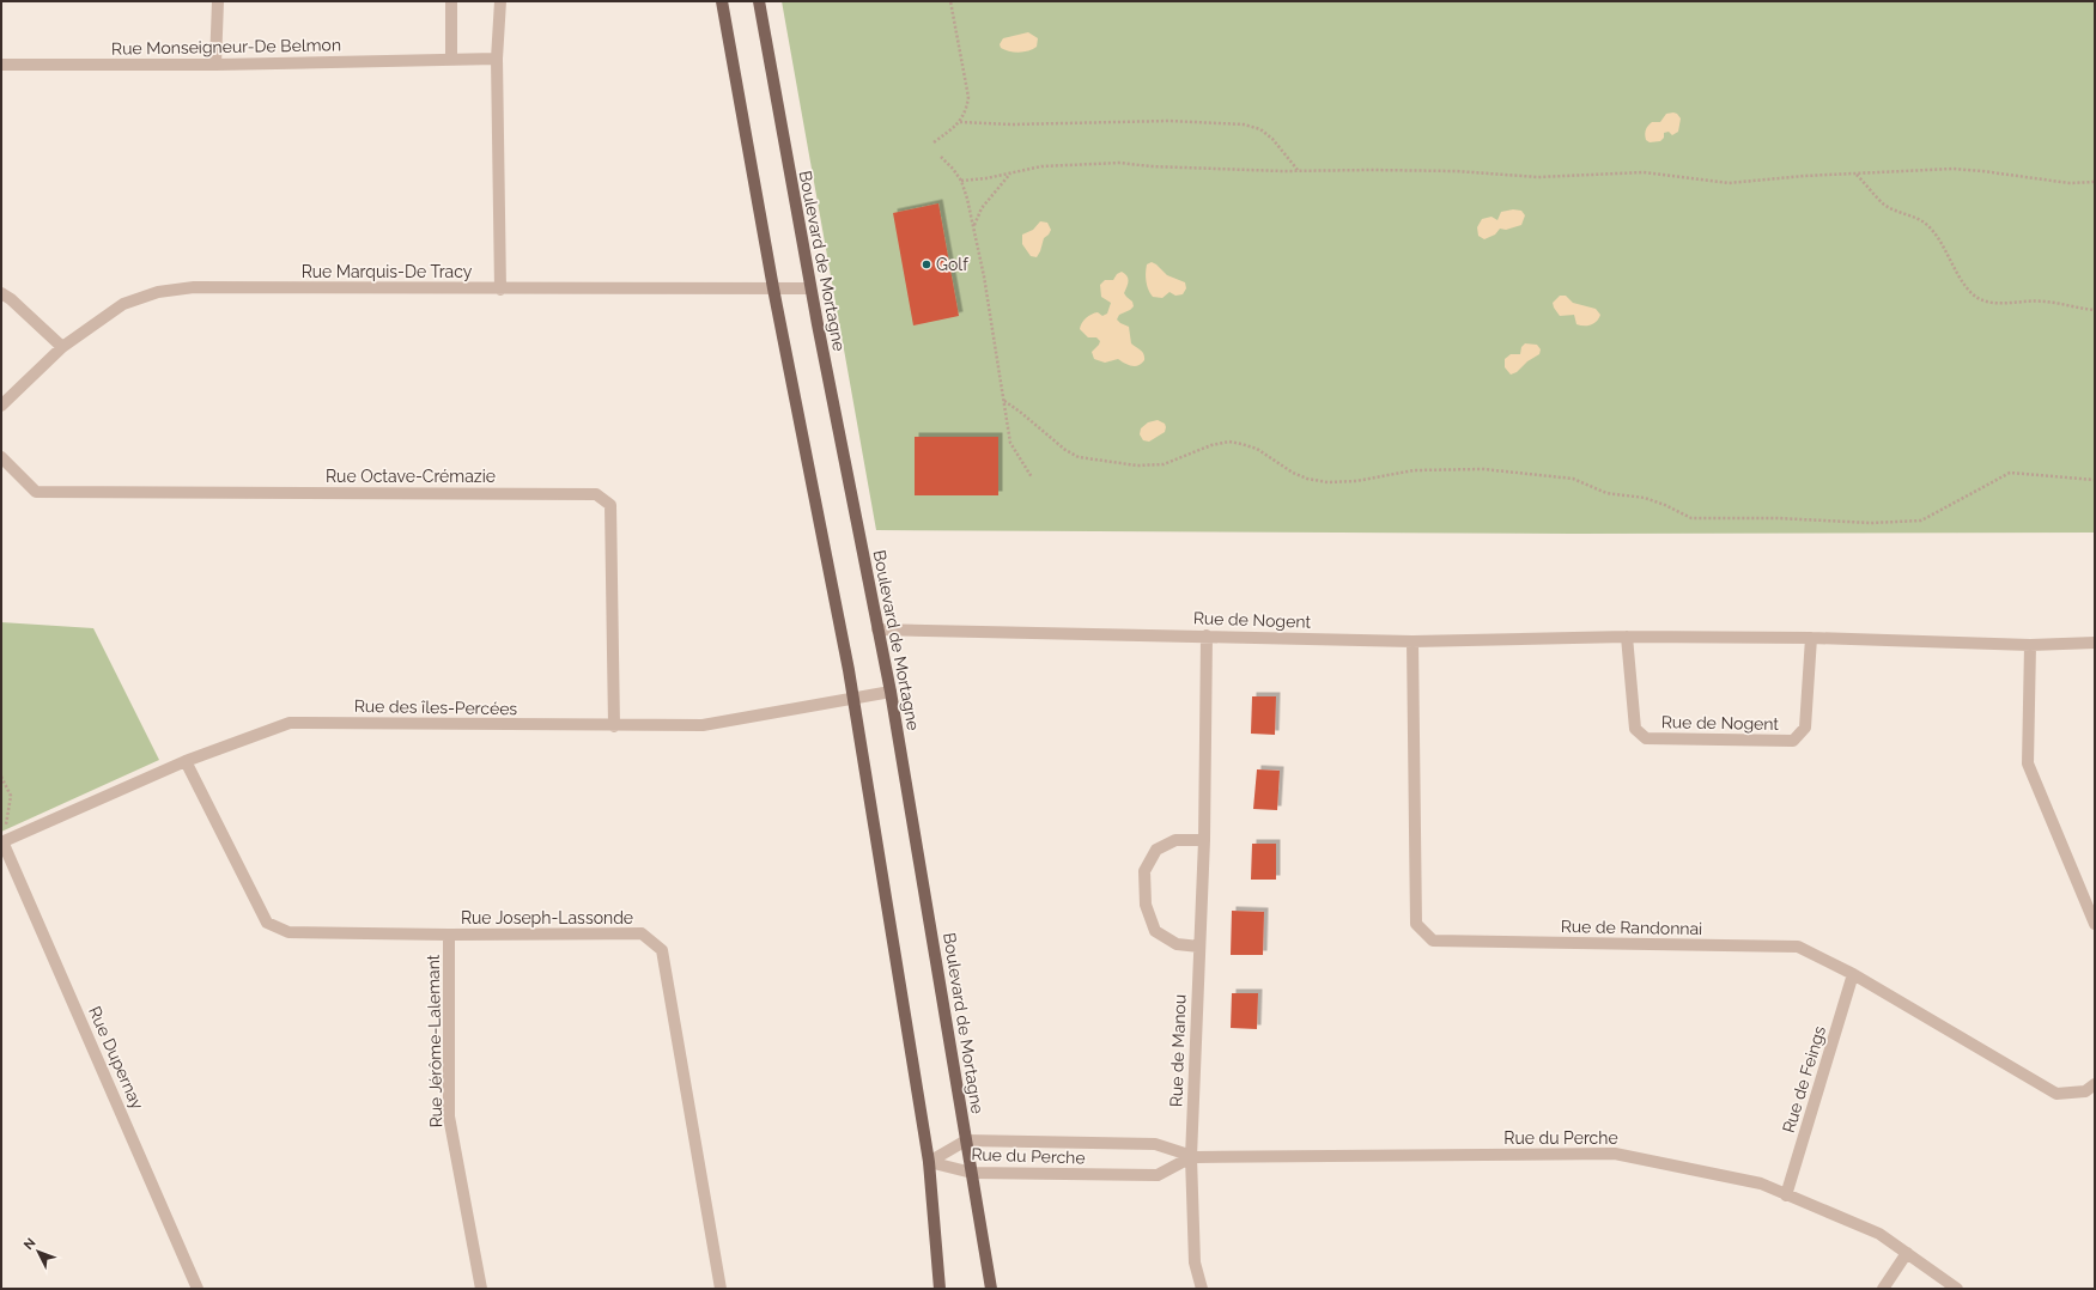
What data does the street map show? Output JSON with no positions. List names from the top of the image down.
{
  "streets": {
    "main road": ["Boulevard de Mortagne"],
    "street": [
      "Rue Monseigneur-De Belmon",
      "Rue Marquis-De Tracy",
      "Rue Octave-Crémazie",
      "Rue de Nogent",
      "Rue des îles-Percées",
      "Rue Joseph-Lassonde",
      "Rue de Randonnai",
      "Rue Jérôme-Lalemant",
      "Rue de Manou",
      "Rue Dupernay",
      "Rue de Feings",
      "Rue du Perche"
    ]
  },
  "crossings": [
    ["Boulevard de Mortagne", "Rue Marquis-De Tracy"],
    ["Boulevard de Mortagne", "Rue de Nogent"],
    ["Boulevard de Mortagne", "Rue des îles-Percées"],
    ["Boulevard de Mortagne", "Rue du Perche"],
    ["Rue Octave-Crémazie", "Rue des îles-Percées"],
    ["Rue de Nogent", "Rue de Randonnai"],
    ["Rue de Nogent", "Rue de Manou"],
    ["Rue des îles-Percées", "Rue Joseph-Lassonde"],
    ["Rue des îles-Percées", "Rue Dupernay"],
    ["Rue Joseph-Lassonde", "Rue Jérôme-Lalemant"],
    ["Rue de Randonnai", "Rue de Feings"],
    ["Rue de Manou", "Rue du Perche"],
    ["Rue de Feings", "Rue du Perche"]
  ],
  "places": ["Golf"],
  "north": "top left"
}
